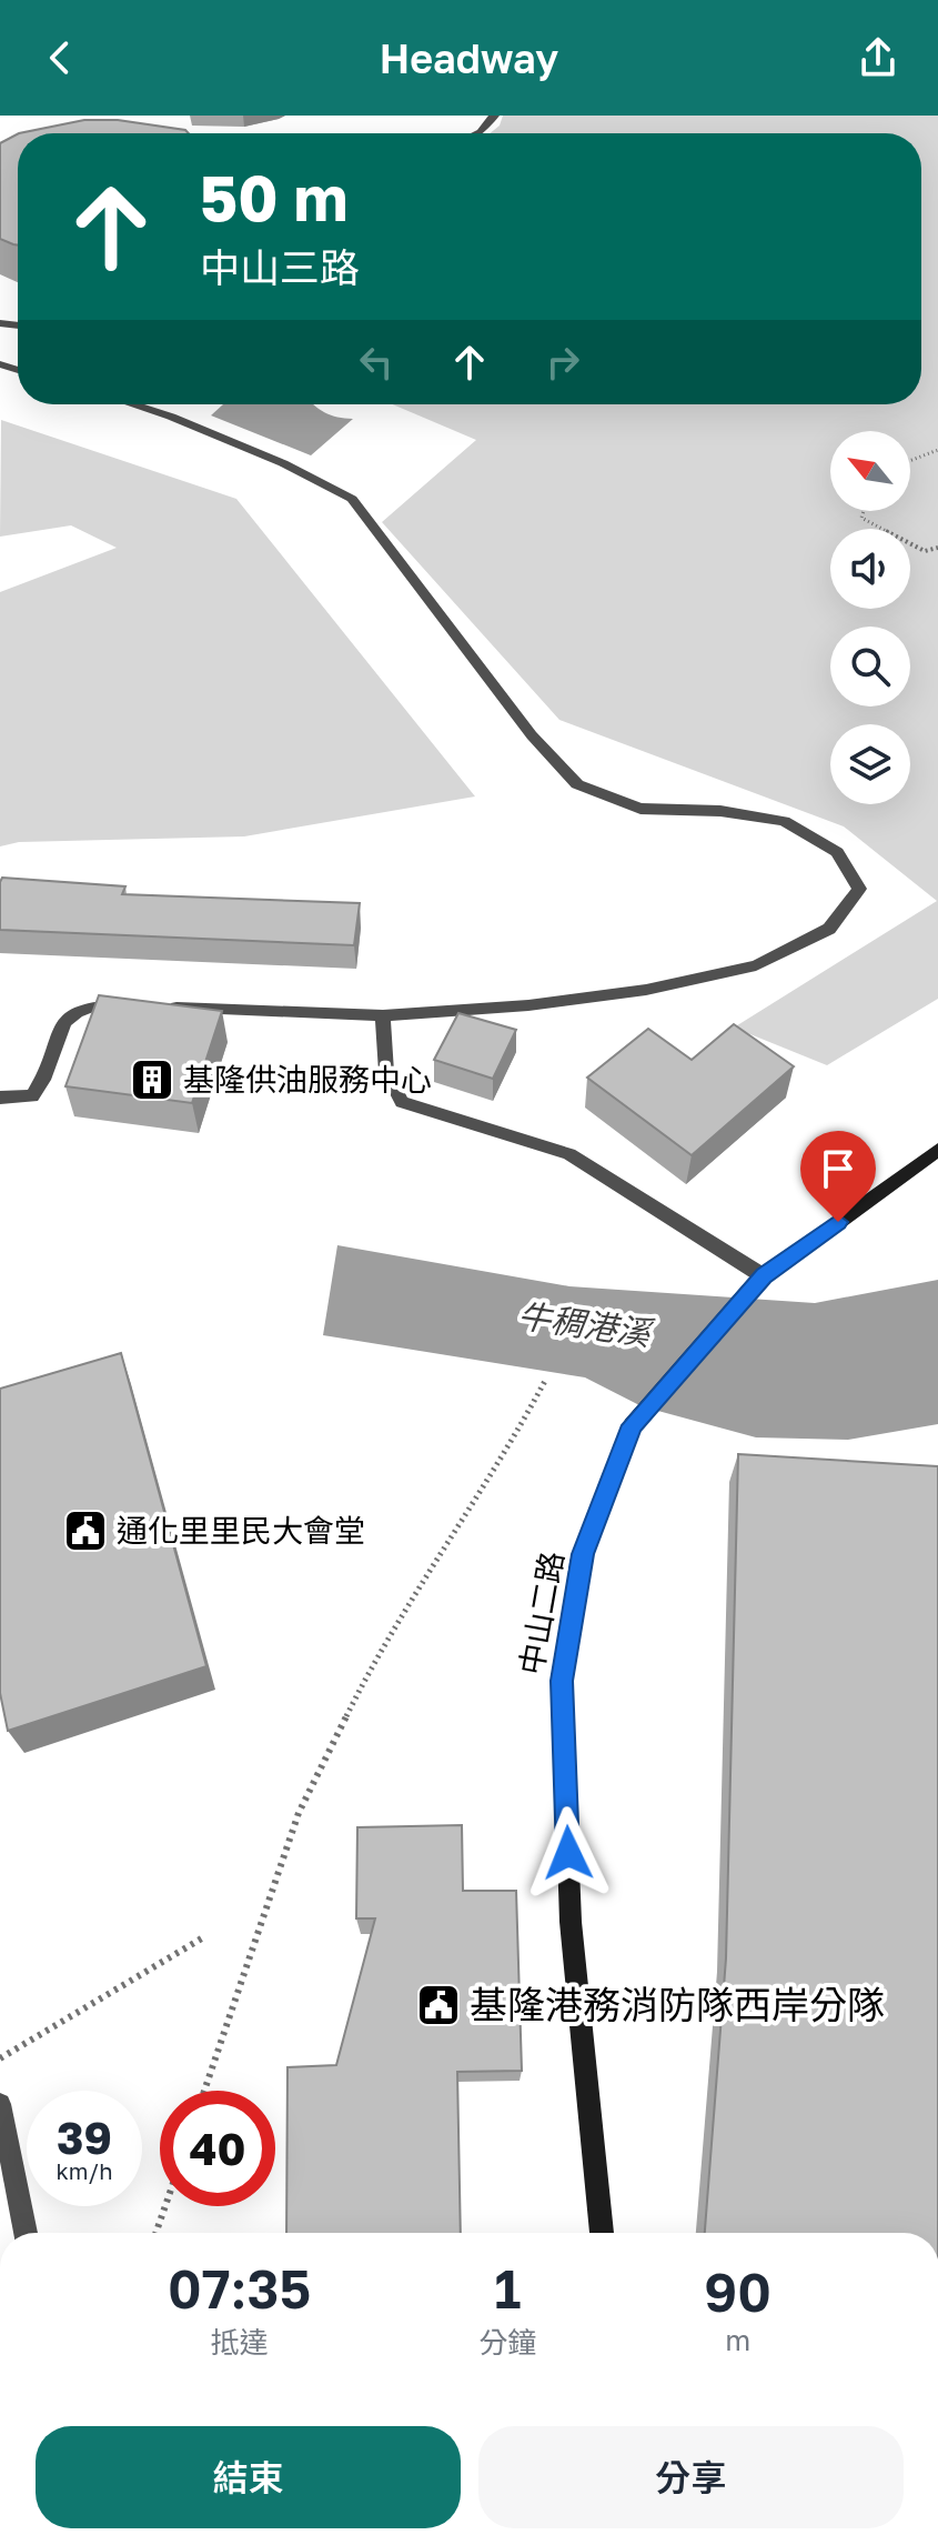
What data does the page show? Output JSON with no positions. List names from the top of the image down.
{
  "streets": {
    "street": ["中山二路"]
  },
  "water": ["牛稠港溪"],
  "places": {
    "building": ["基隆供油服務中心"],
    "public building": ["通化里里民大會堂", "基隆港務消防隊西岸分隊"]
  },
  "north": "top left",
  "page": {
    "header": "Headway",
    "turn": ["50 m", "中山三路"],
    "speed": "39 km/h",
    "limit": "40",
    "eta": [
      "07:35",
      "抵達",
      "1",
      "分鐘",
      "90",
      "m"
    ],
    "buttons": ["結束", "分享"]
  }
}
